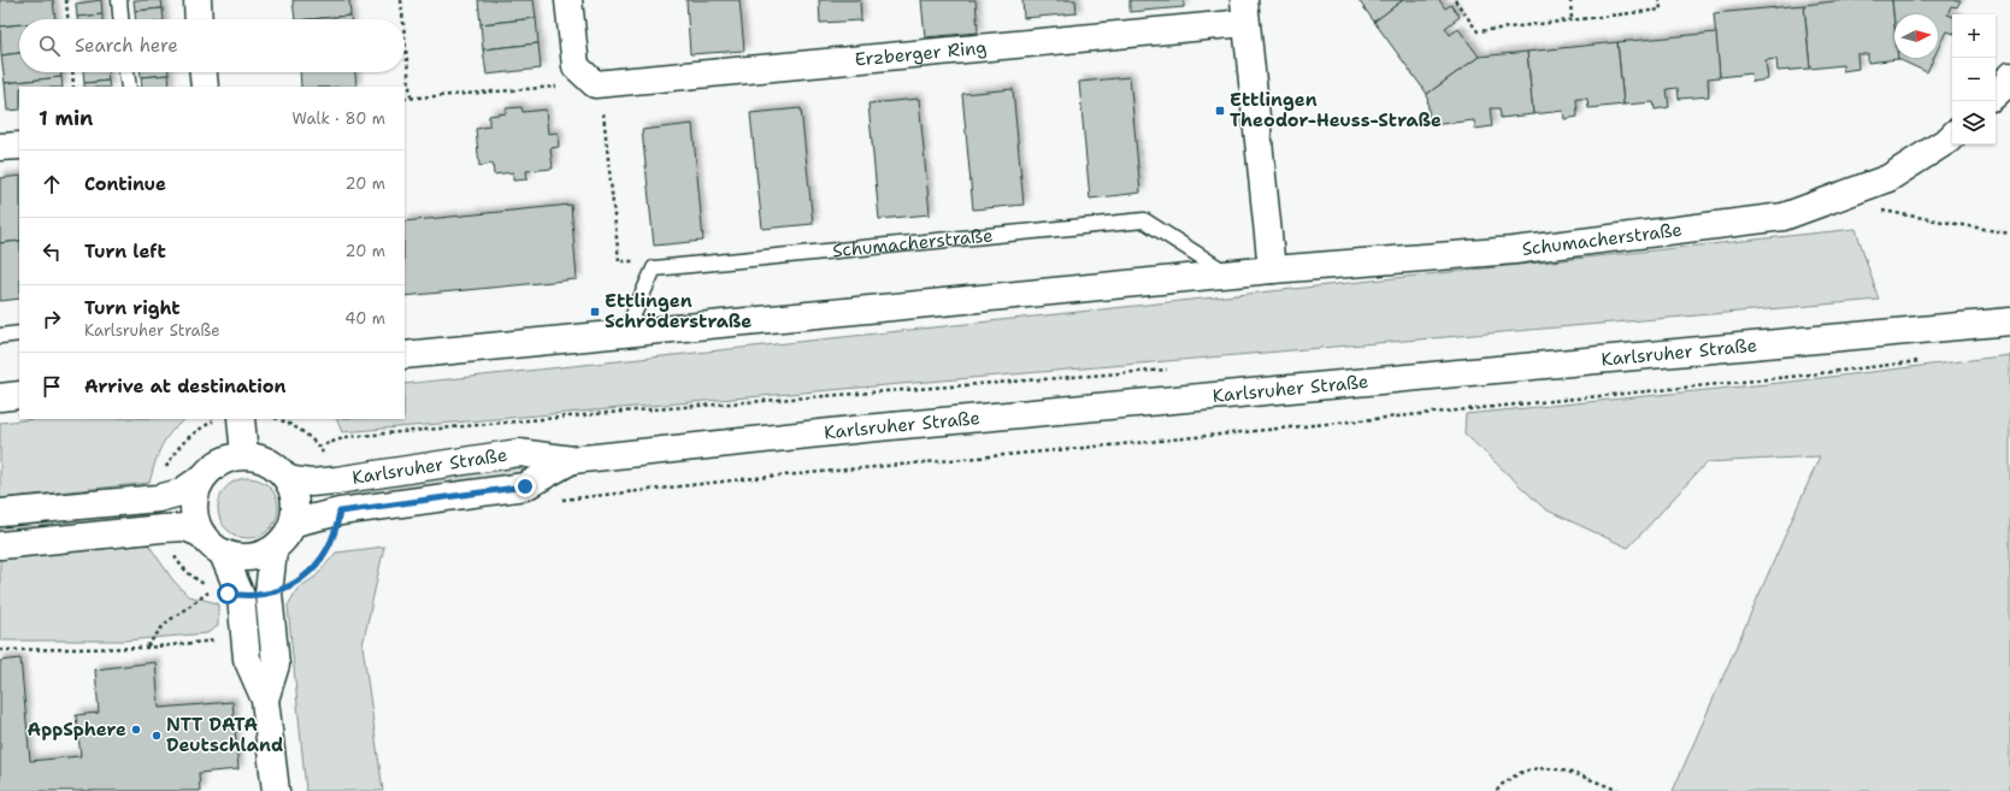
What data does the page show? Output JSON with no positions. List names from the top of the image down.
{
  "streets": {
    "street": ["Erzberger Ring", "Schumacherstraße", "Karlsruher Straße"]
  },
  "places": {
    "transit": ["Ettlingen Theodor-Heuss-Straße", "Ettlingen Schröderstraße"],
    "other": ["AppSphere", "NTT DATA Deutschland"]
  },
  "north": "right",
  "page": {
    "map_buttons": ["+", "−"],
    "search": "Search here",
    "heading": ["1 min", "Walk · 80 m"],
    "list": [
      ["Continue", "20 m"],
      ["Turn left", "20 m"],
      ["Turn right", "Karlsruher Straße", "40 m"],
      "Arrive at destination"
    ]
  }
}
